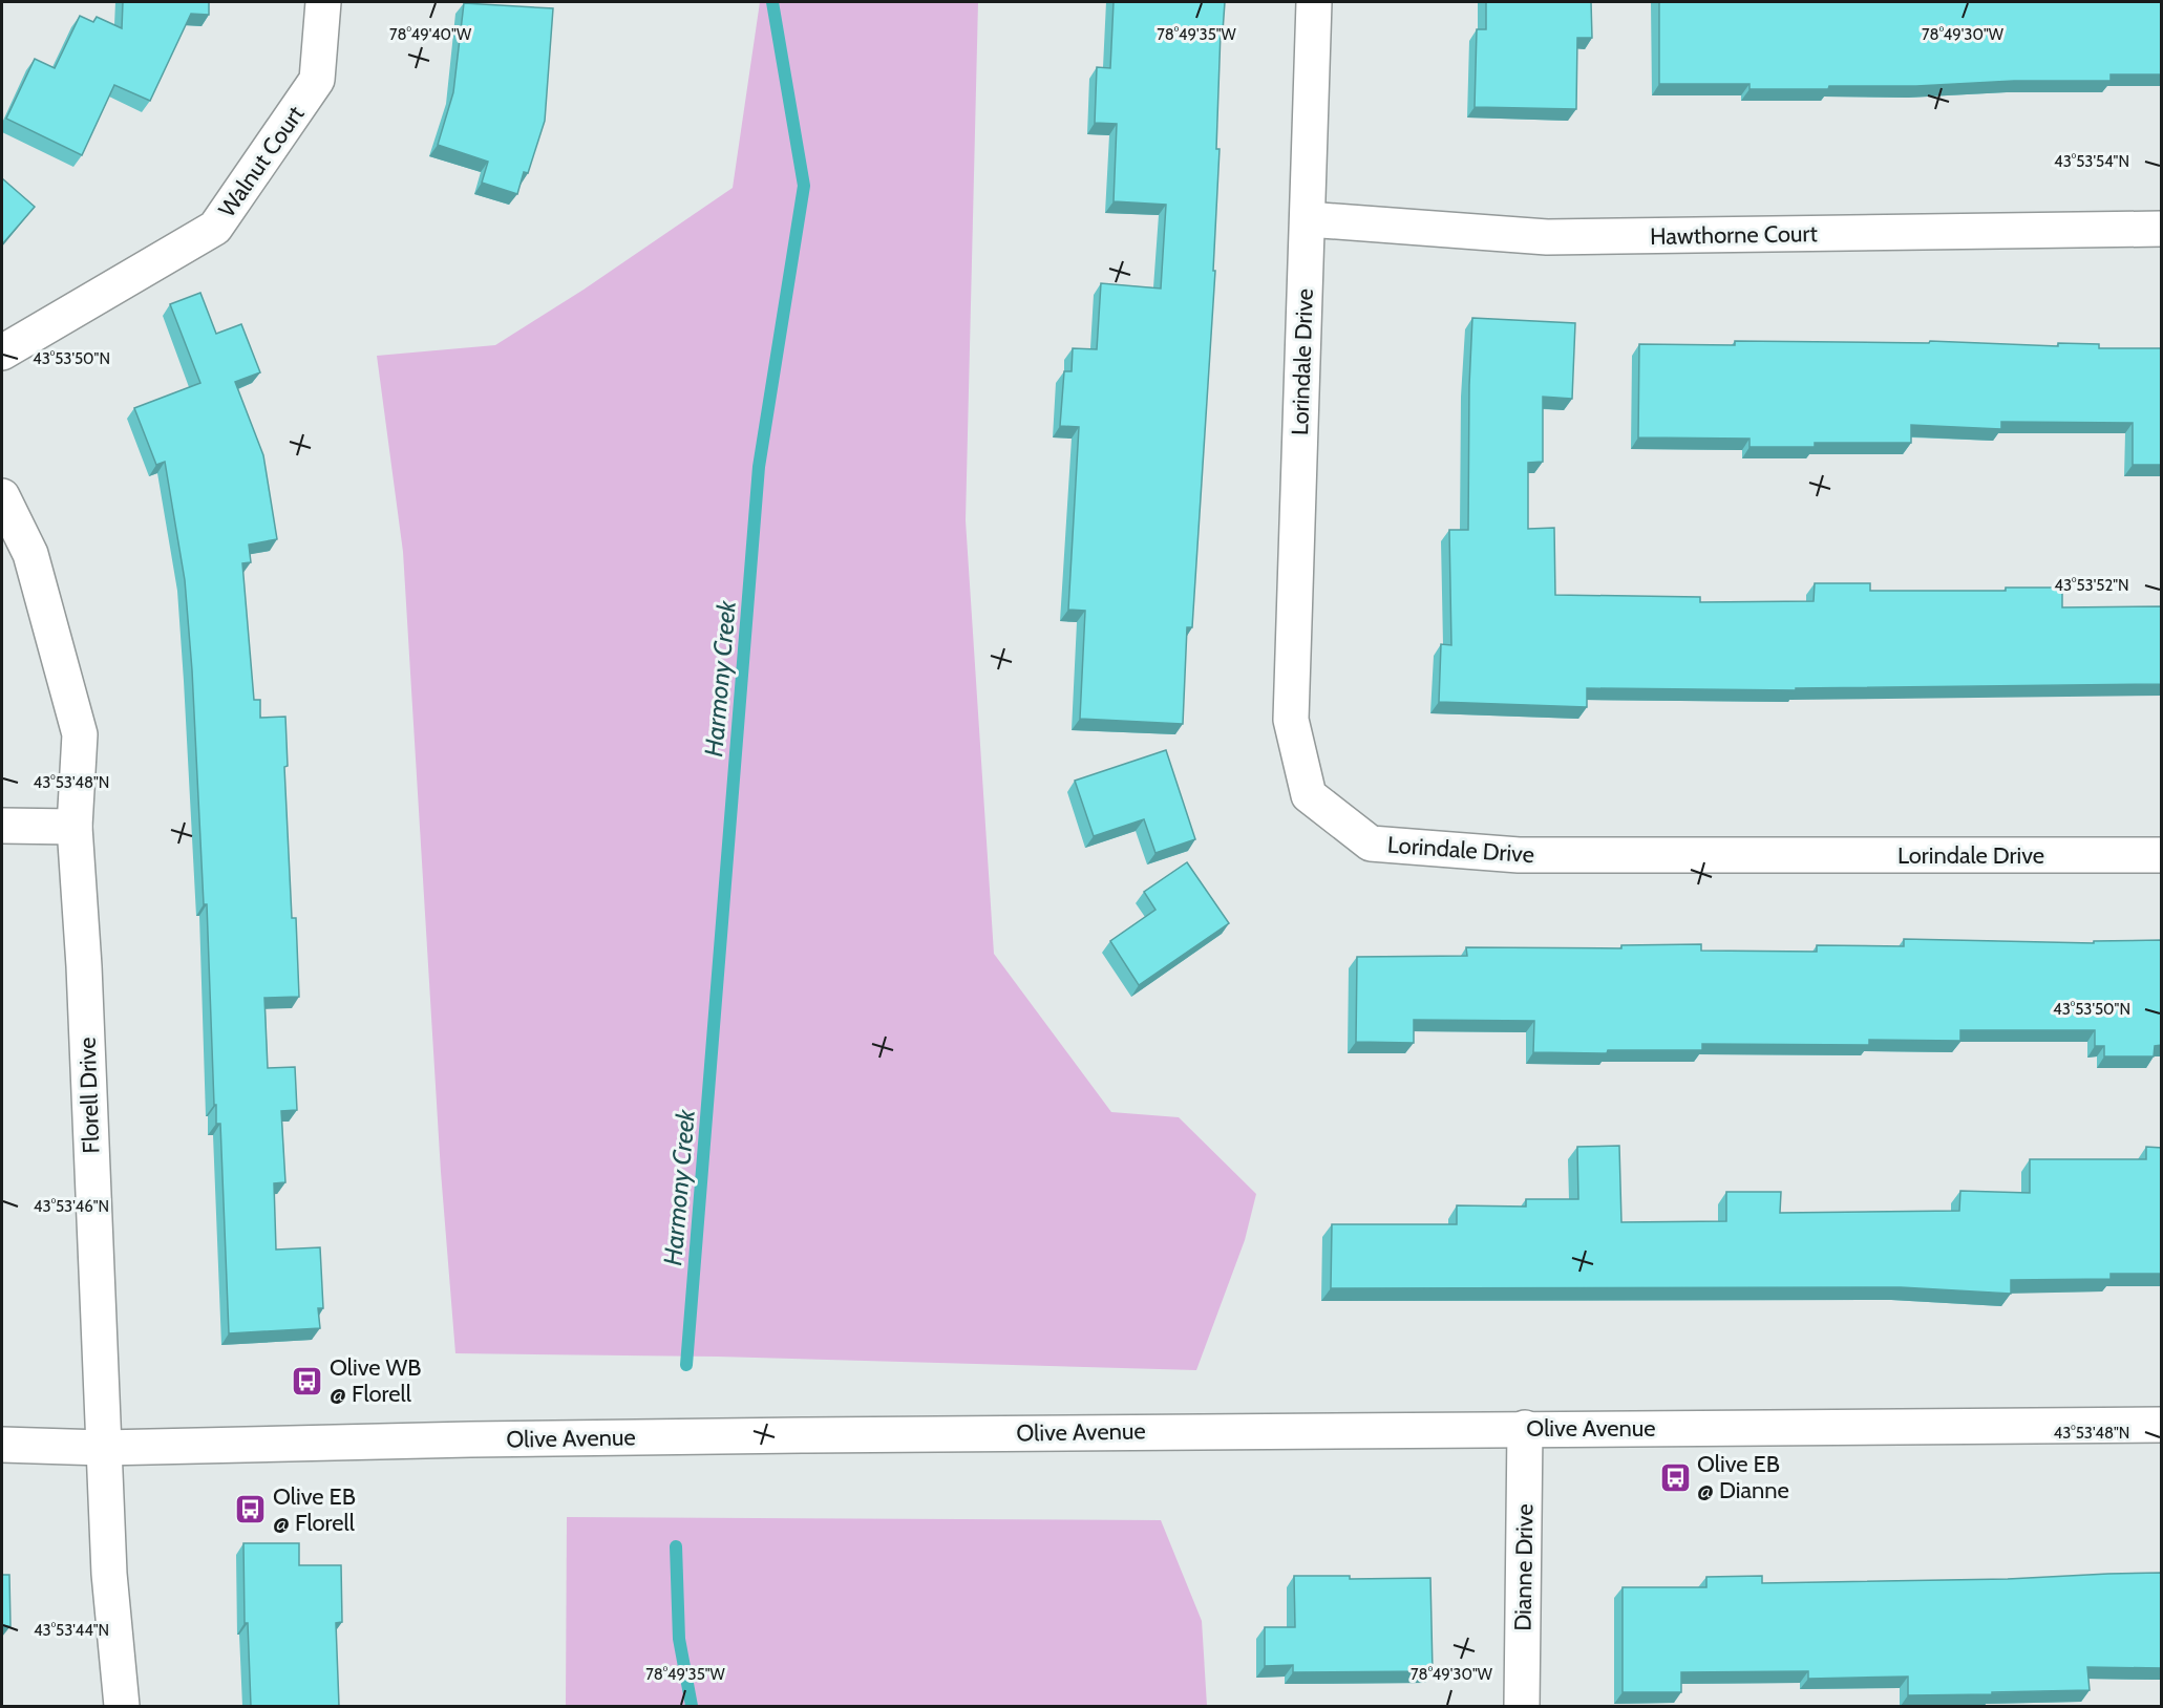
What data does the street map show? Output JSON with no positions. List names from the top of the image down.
{
  "streets": {
    "street": [
      "Walnut Court",
      "Hawthorne Court",
      "Lorindale Drive",
      "Florell Drive",
      "Olive Avenue",
      "Dianne Drive"
    ]
  },
  "crossings": [
    ["Hawthorne Court", "Lorindale Drive"],
    ["Florell Drive", "Olive Avenue"],
    ["Olive Avenue", "Dianne Drive"]
  ],
  "water": ["Harmony Creek"],
  "places": {
    "bus stop": ["Olive WB @ Florell", "Olive EB @ Dianne", "Olive EB @ Florell"]
  },
  "coordinates": [
    "78°49'40\"W",
    "78°49'35\"W",
    "78°49'30\"W",
    "43°53'54\"N",
    "43°53'50\"N",
    "43°53'52\"N",
    "43°53'48\"N",
    "43°53'46\"N",
    "43°53'44\"N"
  ]
}
